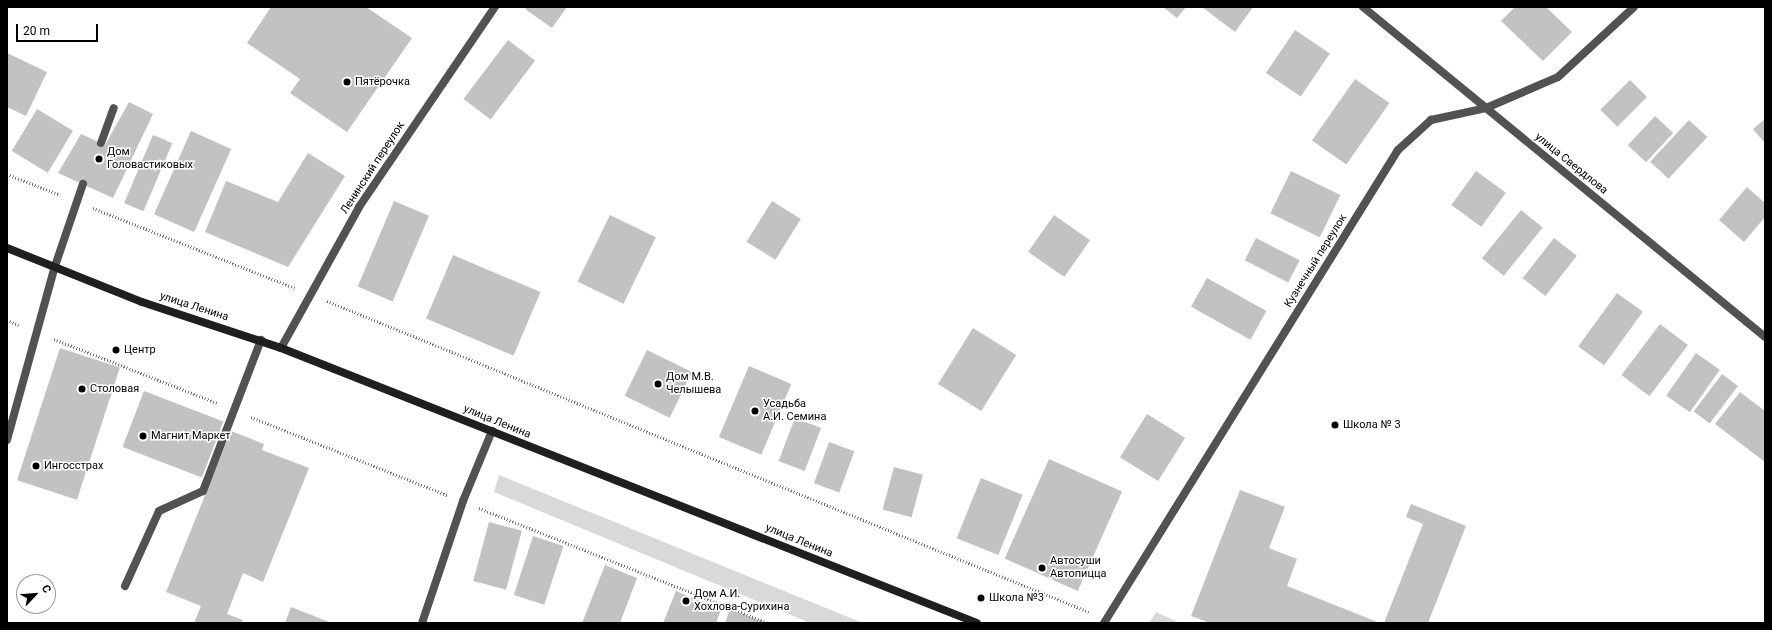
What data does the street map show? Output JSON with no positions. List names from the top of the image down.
{
  "streets": {
    "main road": ["улица Ленина"],
    "street": ["улица Свердлова", "Ленинский переулок", "Кузнечный переулок"]
  },
  "crossings": [
    ["улица Свердлова", "Кузнечный переулок"],
    ["Ленинский переулок", "улица Ленина"]
  ],
  "places": [
    "Пятёрочка",
    "Дом Головастиковых",
    "Центр",
    "Дом М.В. Челышева",
    "Столовая",
    "Усадьба А.И. Семина",
    "Школа № 3",
    "Магнит Маркет",
    "Ингосстрах",
    "Автосуши Автопицца",
    "Школа №3",
    "Дом А.И. Хохлова-Сурихина"
  ],
  "scale_bar": "20 m",
  "north": "top right"
}
